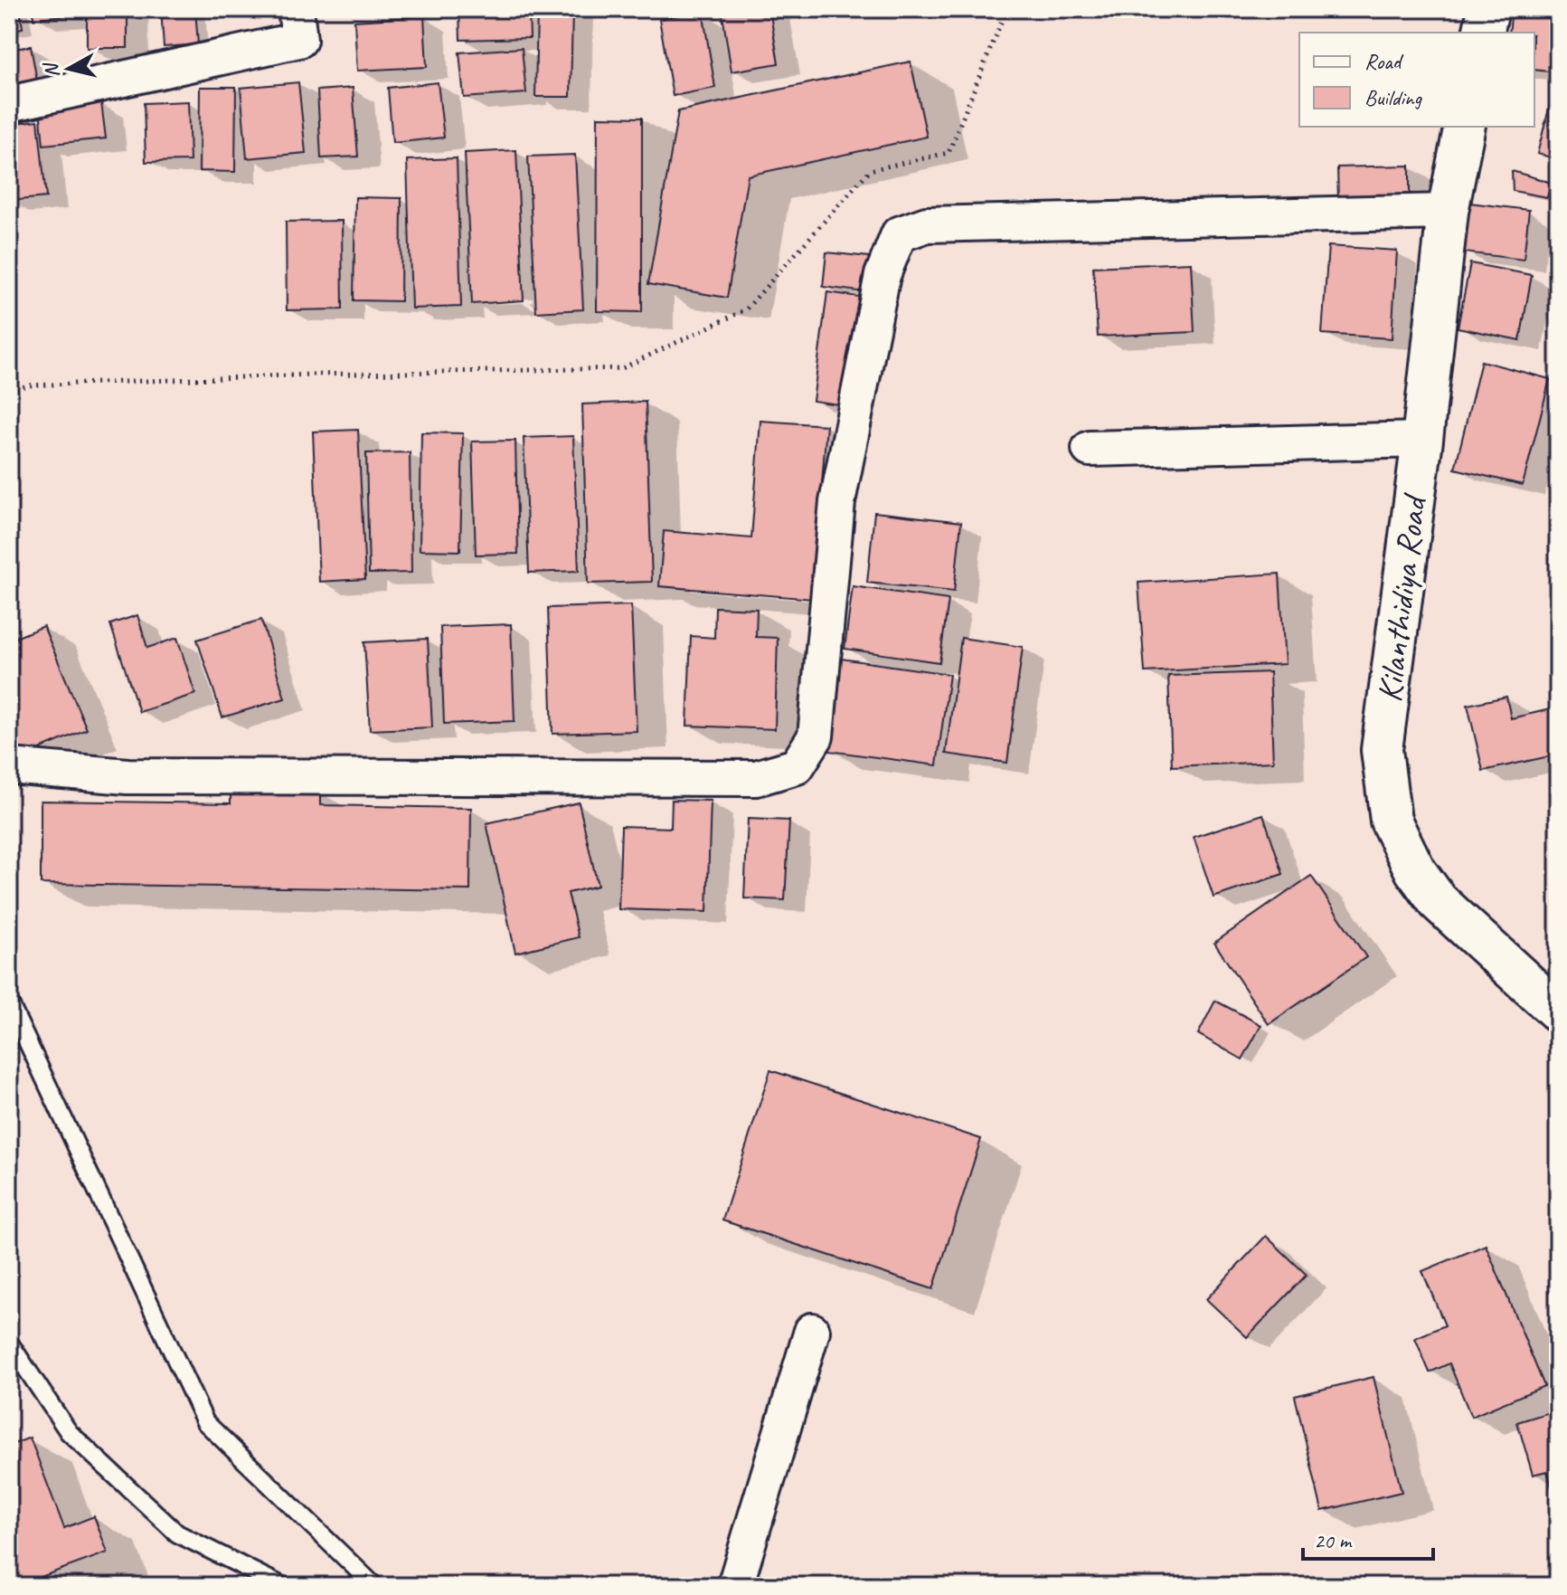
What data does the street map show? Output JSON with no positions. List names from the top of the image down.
{
  "streets": {
    "street": ["Kilanthidiya Road"]
  },
  "legend": ["Road", "Building"],
  "scale_bar": "20 m",
  "north": "left"
}
